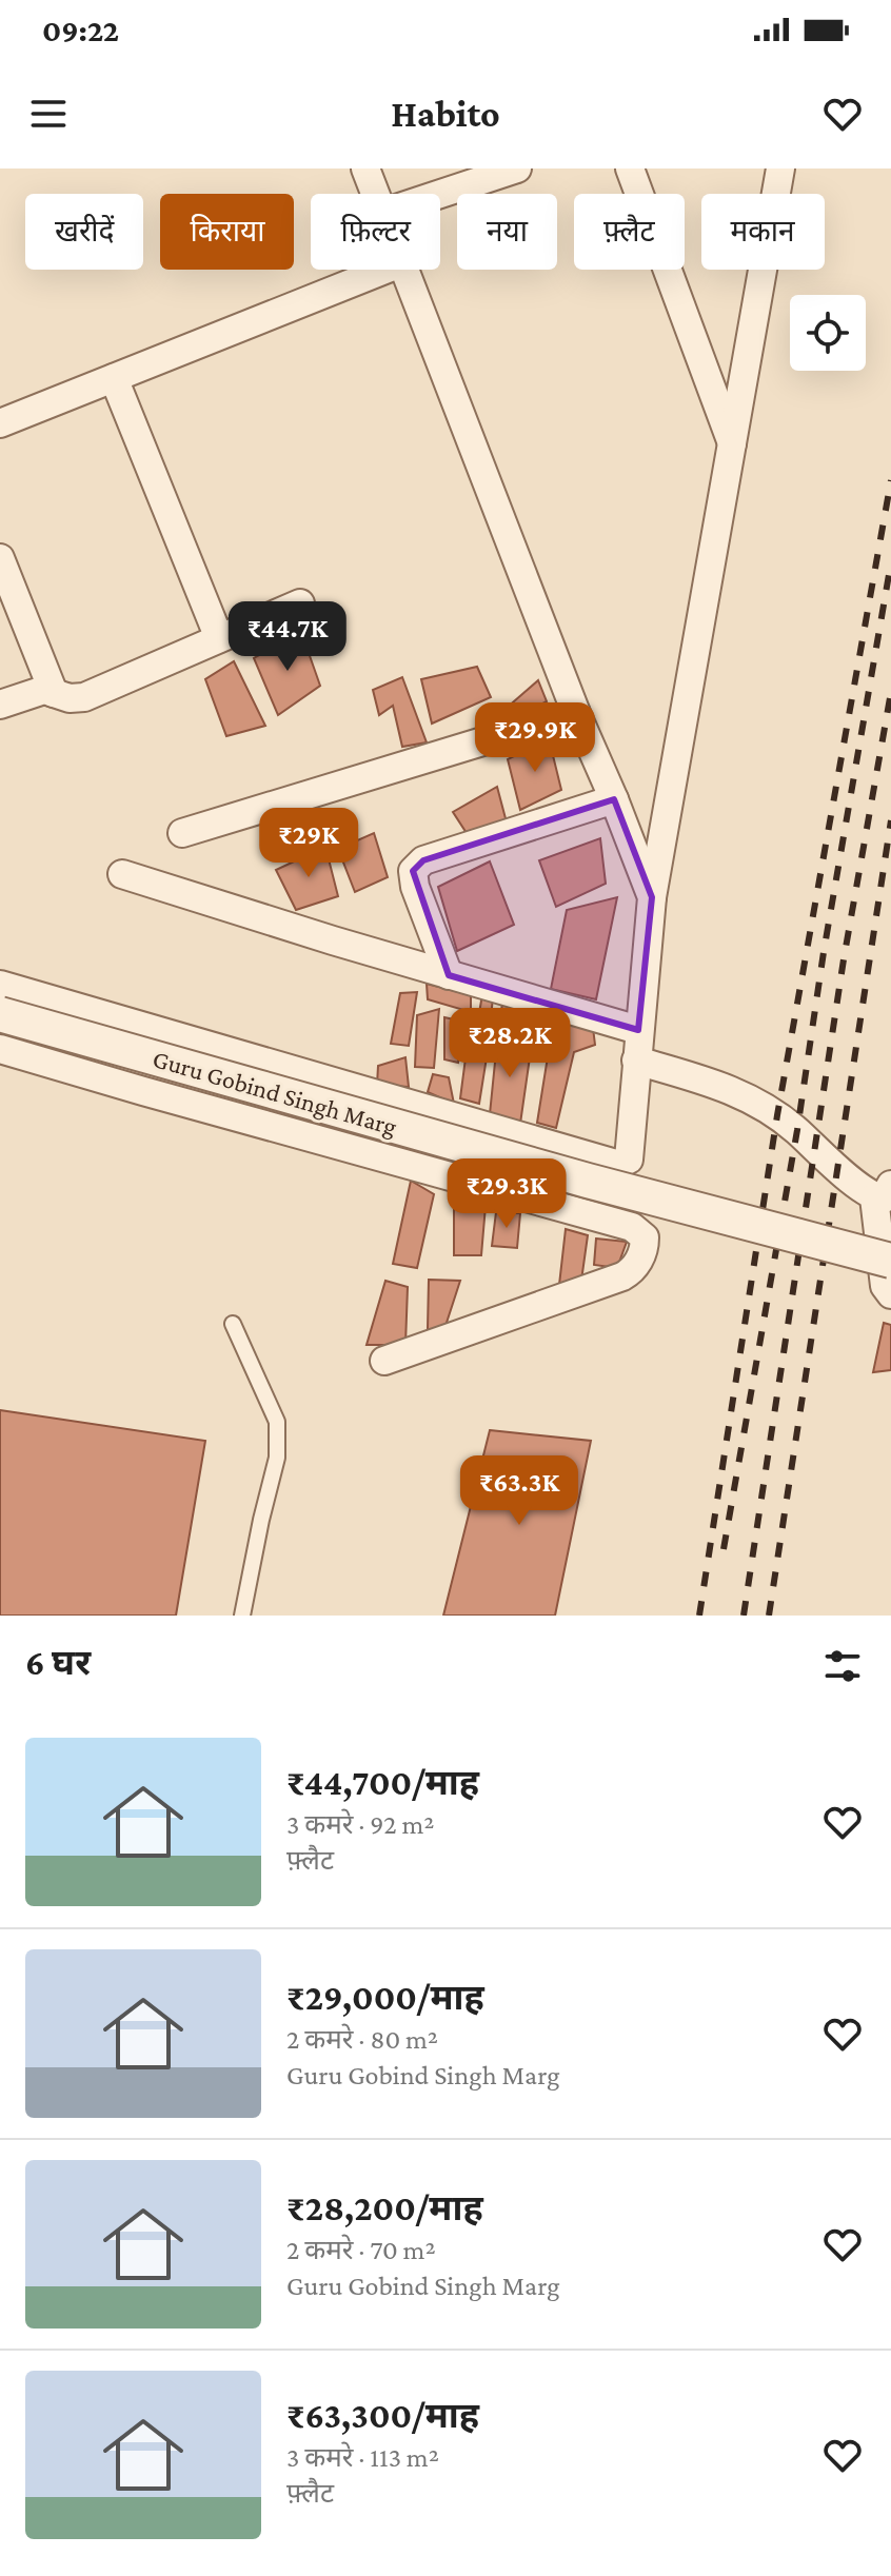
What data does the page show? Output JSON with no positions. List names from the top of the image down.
{
  "streets": {
    "street": ["Guru Gobind Singh Marg"]
  },
  "page": {
    "status": "09:22",
    "header": "Habito",
    "chip": [
      "खरीदें",
      "किराया",
      "फ़िल्टर",
      "नया",
      "फ़्लैट",
      "मकान"
    ],
    "price": [
      "₹44.7K",
      "₹29.9K",
      "₹29K",
      "₹28.2K",
      "₹29.3K",
      "₹63.3K"
    ],
    "heading": "6 घर",
    "list": [
      {
        "name": "₹44,700/माह",
        "note": "3 कमरे · 92 m² · फ़्लैट"
      },
      {
        "name": "₹29,000/माह",
        "note": "2 कमरे · 80 m² · Guru Gobind Singh Marg"
      },
      {
        "name": "₹28,200/माह",
        "note": "2 कमरे · 70 m² · Guru Gobind Singh Marg"
      },
      {
        "name": "₹63,300/माह",
        "note": "3 कमरे · 113 m² · फ़्लैट"
      }
    ]
  }
}
